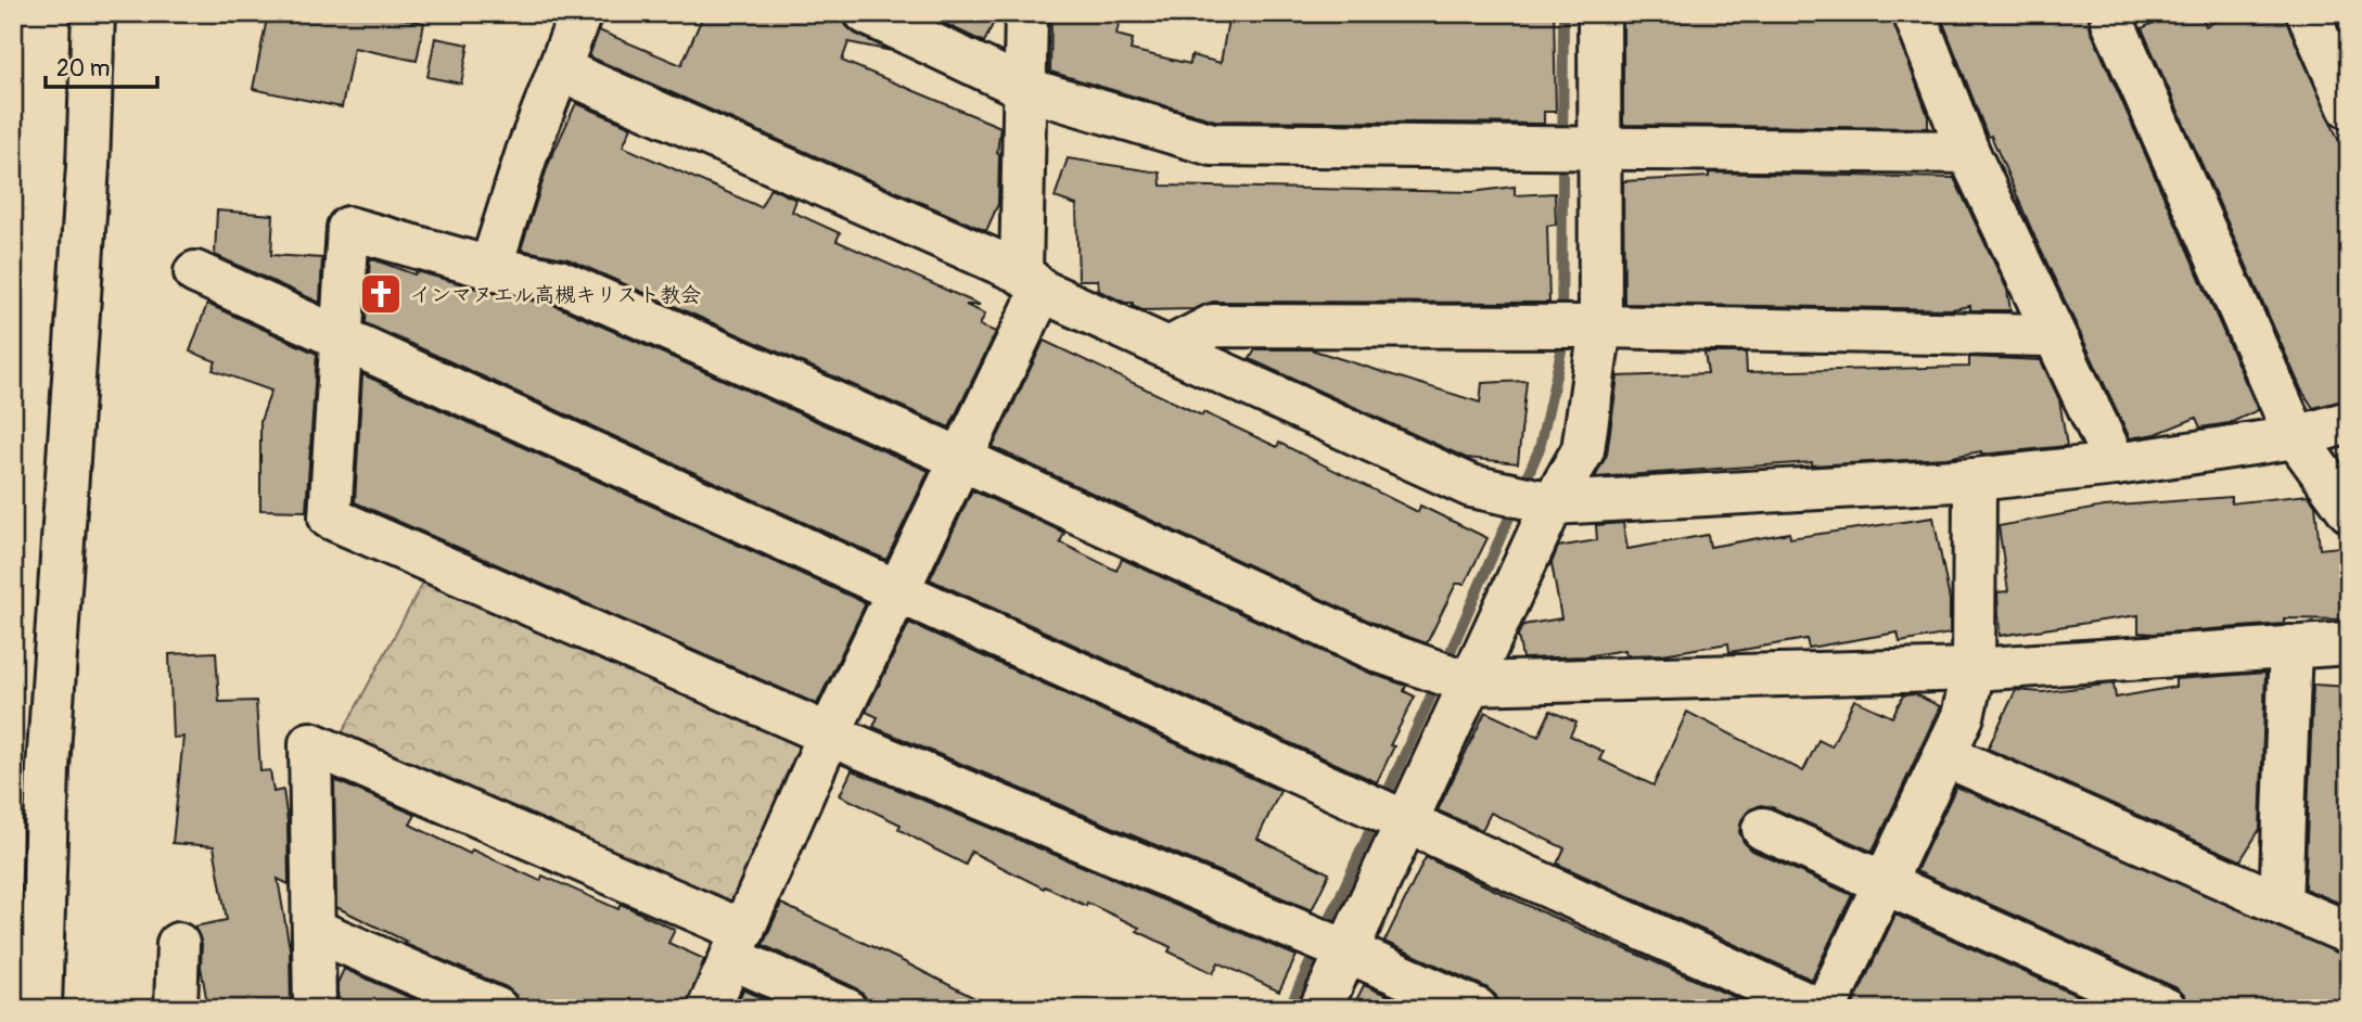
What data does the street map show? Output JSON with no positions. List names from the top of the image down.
{
  "places": {
    "church": ["インマヌエル高槻キリスト教会"]
  },
  "scale_bar": "20 m"
}
